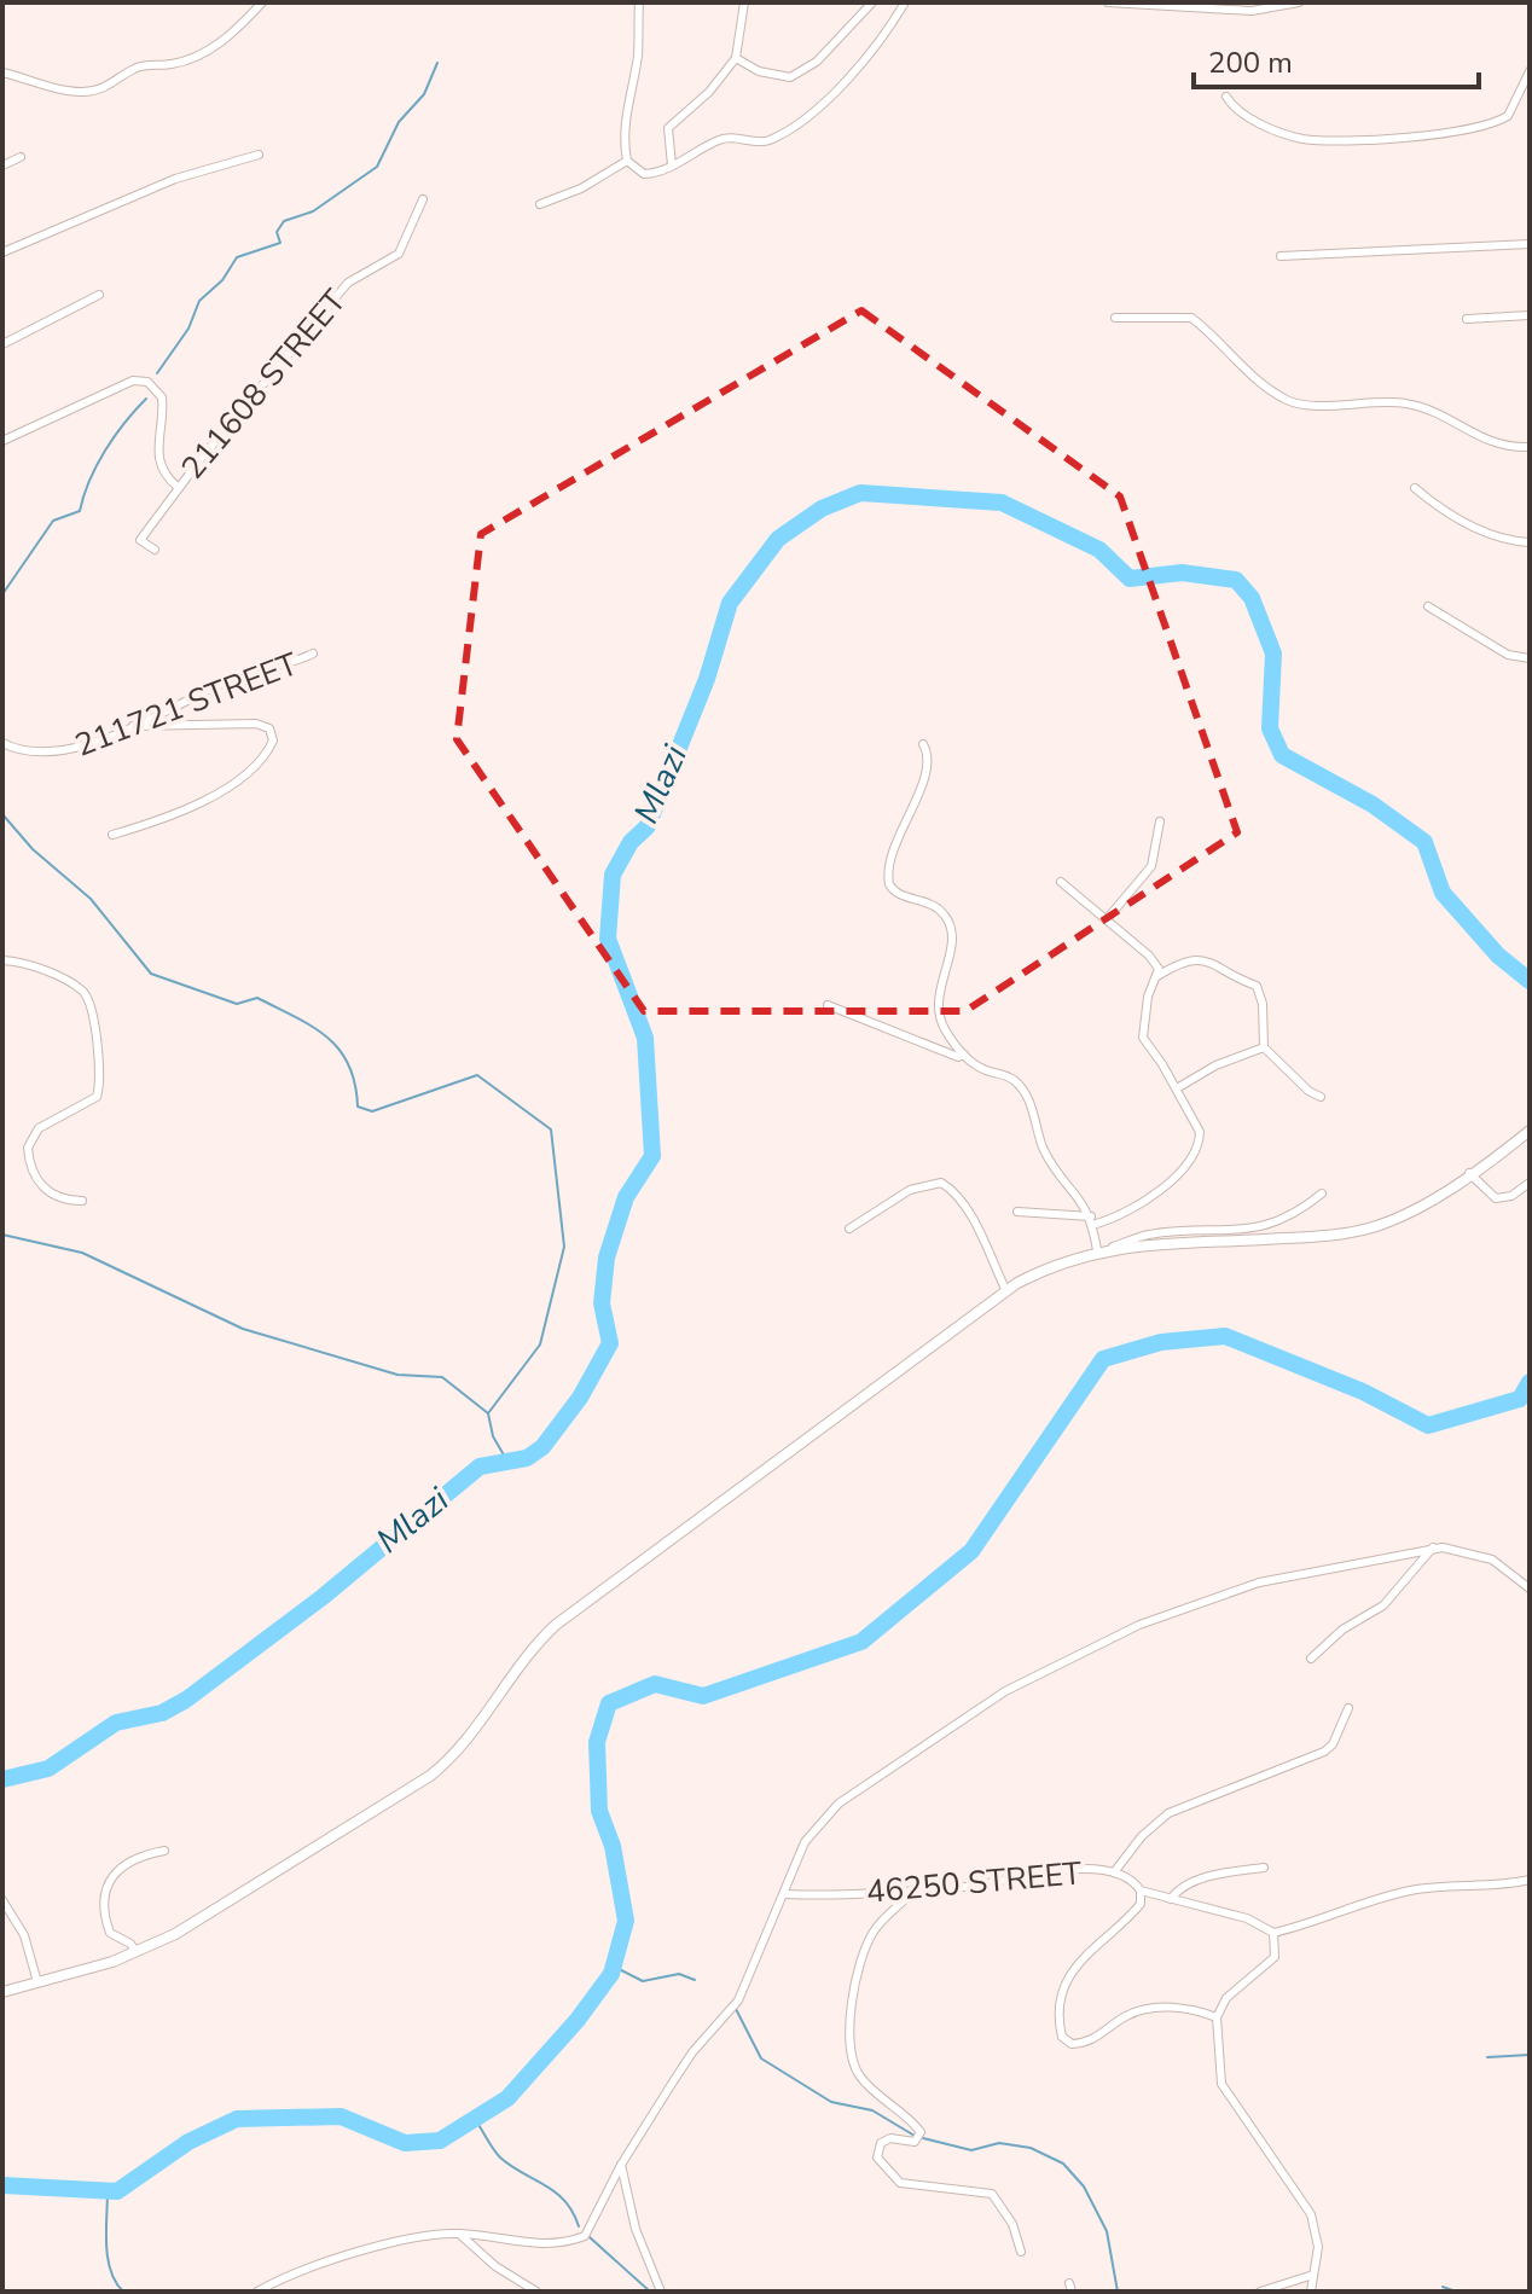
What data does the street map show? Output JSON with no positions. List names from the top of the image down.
{
  "streets": {
    "street": ["211608 STREET", "211721 STREET", "46250 STREET"]
  },
  "water": ["Mlazi"],
  "scale_bar": "200 m"
}
